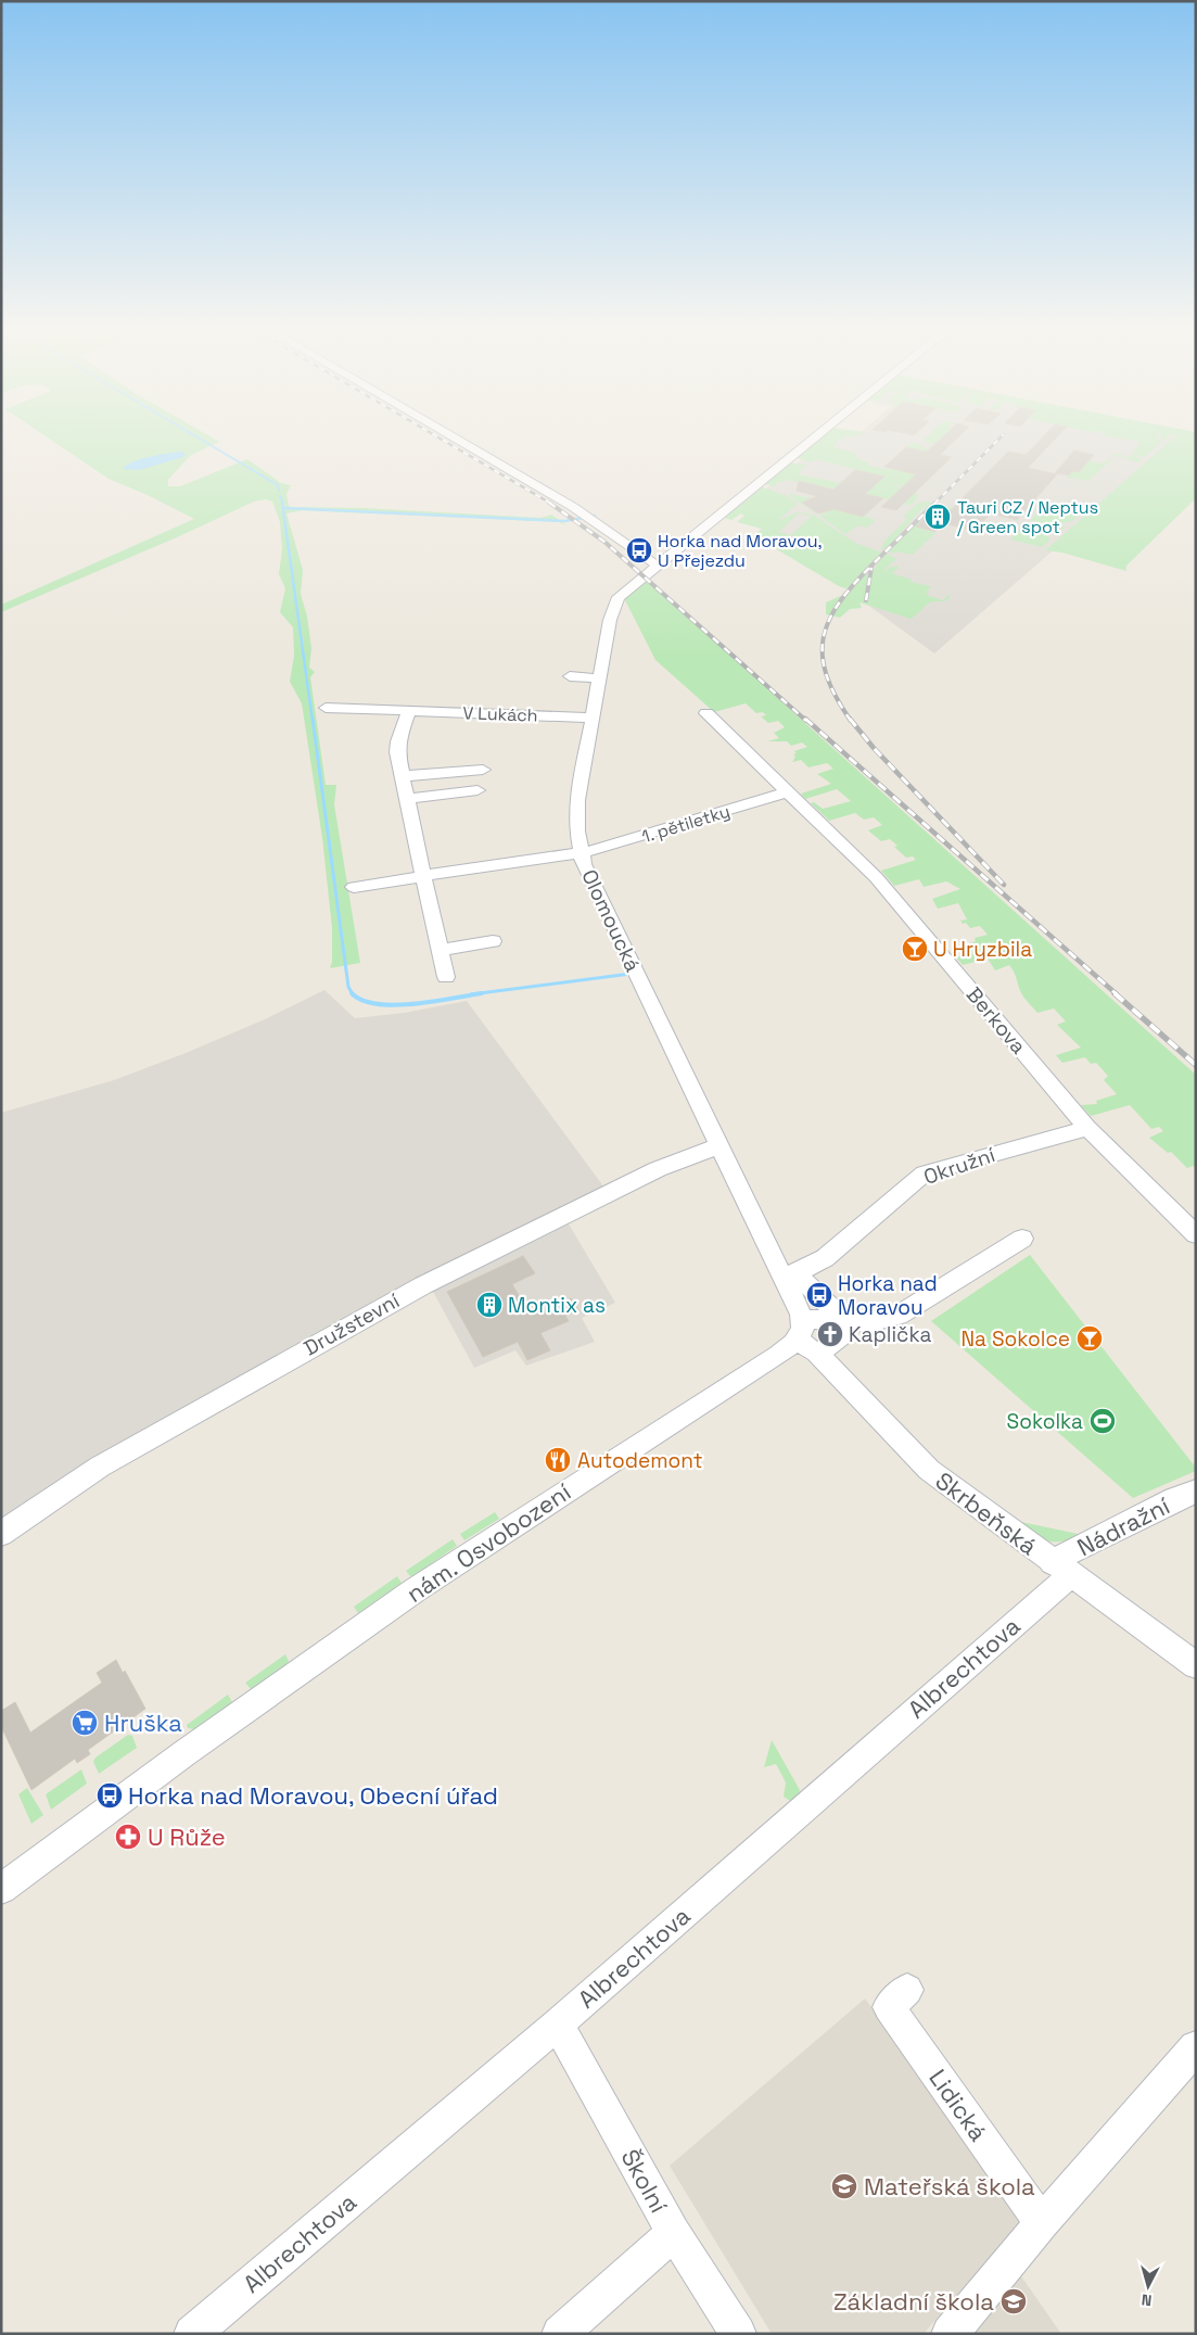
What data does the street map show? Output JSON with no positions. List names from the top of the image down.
{
  "streets": {
    "street": [
      "V Lukách",
      "1. pětiletky",
      "Olomoucká",
      "Berkova",
      "Okružní",
      "Družstevní",
      "Skrbeňská",
      "Nádražní",
      "nám. Osvobození",
      "Albrechtova",
      "Lidická",
      "Školní"
    ]
  },
  "crossings": [
    ["V Lukách", "Olomoucká"],
    ["1. pětiletky", "Olomoucká"],
    ["1. pětiletky", "Berkova"],
    ["Olomoucká", "Okružní"],
    ["Olomoucká", "Družstevní"],
    ["Berkova", "Okružní"],
    ["Skrbeňská", "Nádražní"],
    ["Skrbeňská", "nám. Osvobození"],
    ["Skrbeňská", "Albrechtova"],
    ["Nádražní", "Albrechtova"],
    ["Albrechtova", "Školní"]
  ],
  "places": {
    "building": ["Tauri CZ / Neptus / Green spot", "Montix as"],
    "bus stop": ["Horka nad Moravou, U Přejezdu", "Horka nad Moravou", "Horka nad Moravou, Obecní úřad"],
    "bar": ["U Hryzbila", "Na Sokolce"],
    "church": ["Kaplička"],
    "sports": ["Sokolka"],
    "restaurant": ["Autodemont"],
    "supermarket": ["Hruška"],
    "pharmacy": ["U Růže"],
    "school or university": ["Mateřská škola", "Základní škola"]
  },
  "north": "bottom"
}
